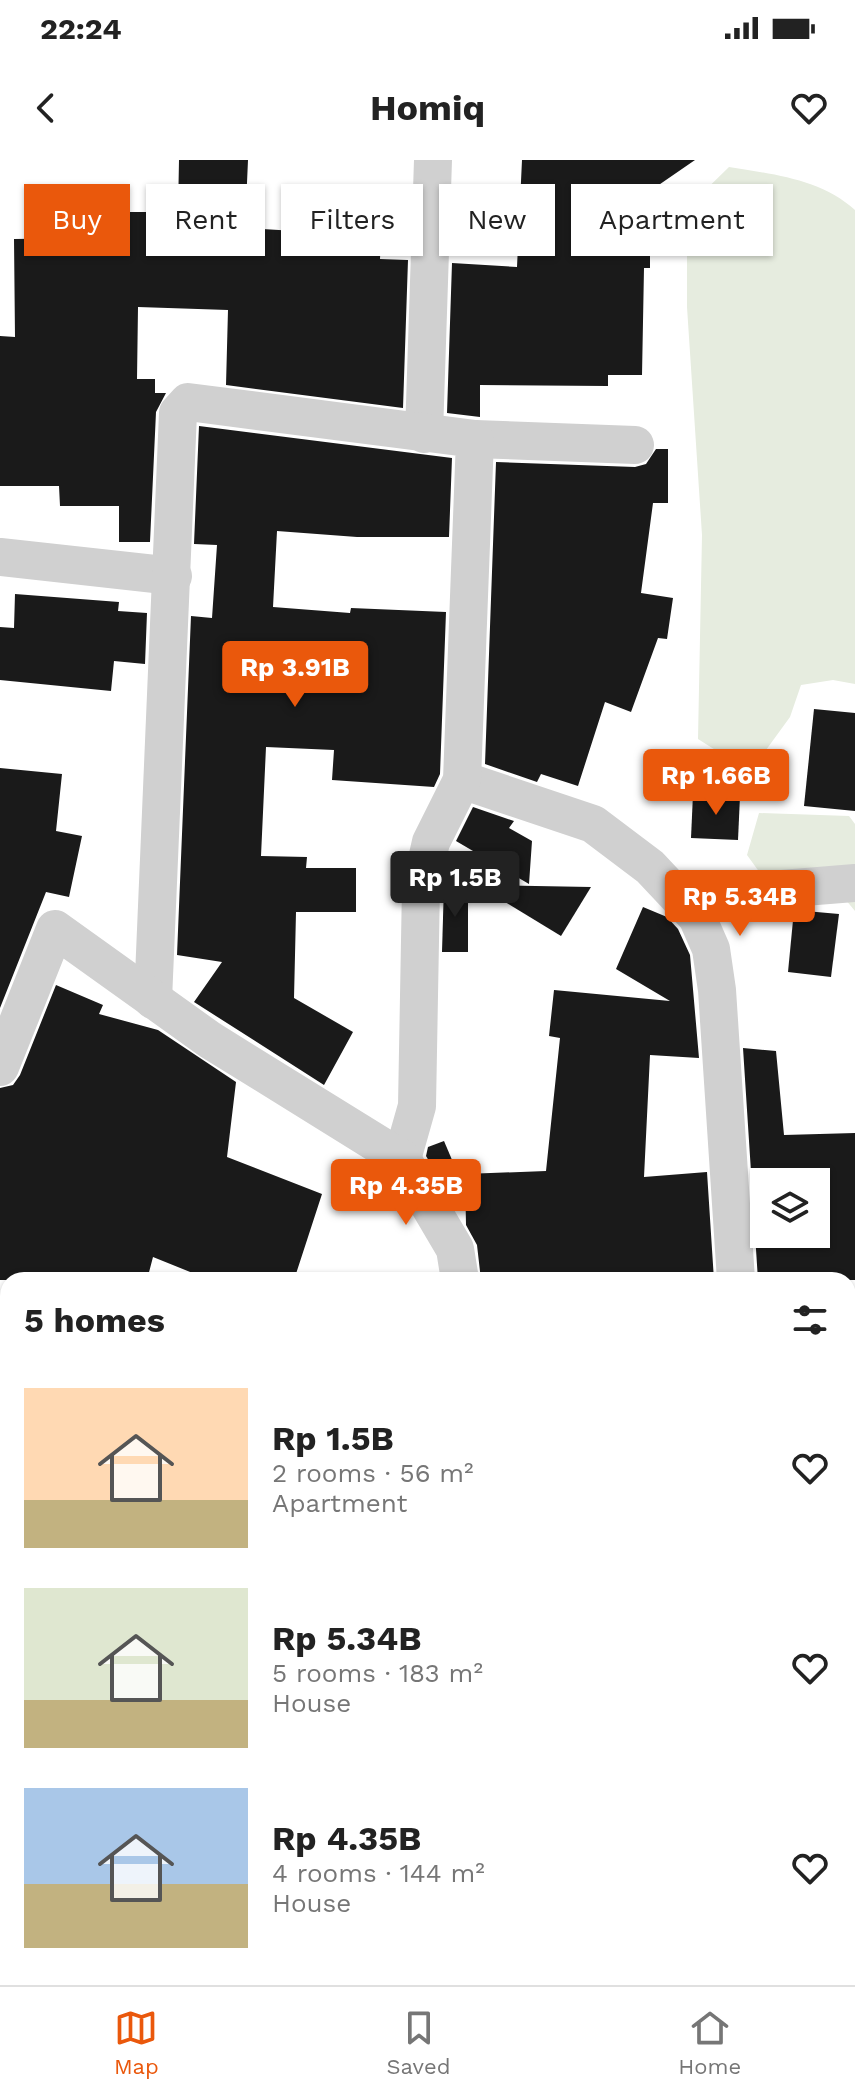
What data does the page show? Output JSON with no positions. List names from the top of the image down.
{
  "page": {
    "status": "22:24",
    "header": "Homiq",
    "chip": [
      "Buy",
      "Rent",
      "Filters",
      "New",
      "Apartment"
    ],
    "price": [
      "Rp 3.91B",
      "Rp 1.66B",
      "Rp 1.5B",
      "Rp 5.34B",
      "Rp 4.35B"
    ],
    "heading": "5 homes",
    "list": [
      {
        "name": "Rp 1.5B",
        "note": "2 rooms · 56 m² · Apartment"
      },
      {
        "name": "Rp 5.34B",
        "note": "5 rooms · 183 m² · House"
      },
      {
        "name": "Rp 4.35B",
        "note": "4 rooms · 144 m² · House"
      }
    ],
    "tabs": ["Map", "Saved", "Home"]
  }
}
